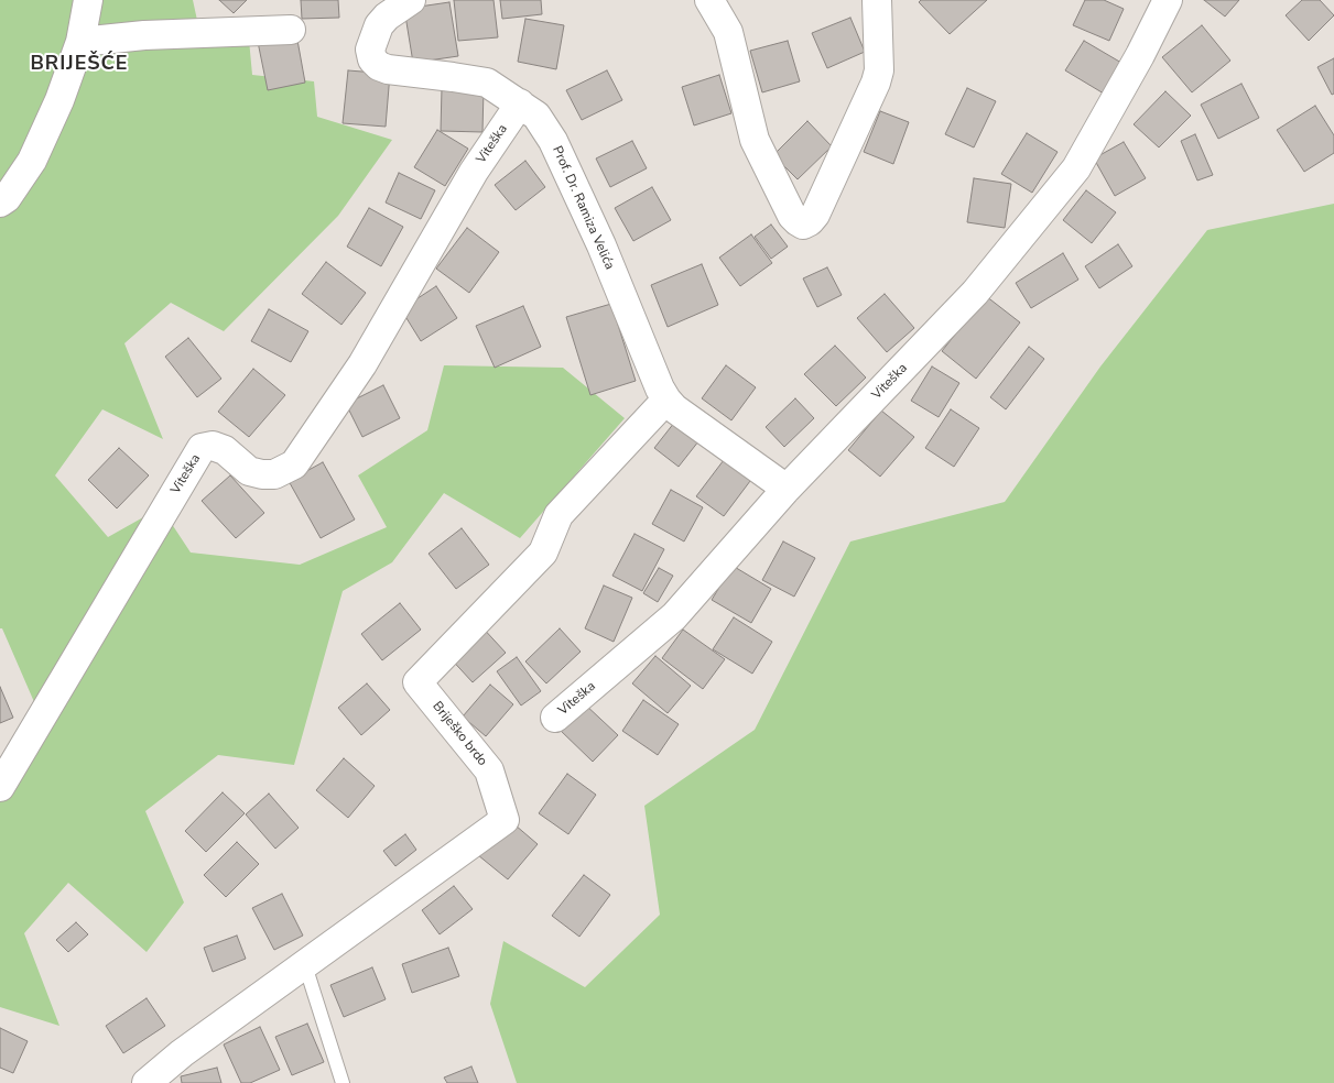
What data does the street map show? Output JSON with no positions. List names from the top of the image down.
{
  "streets": {
    "street": ["Viteška", "Prof. Dr. Ramiza Velića", "Briješko brdo"]
  },
  "crossings": [
    ["Viteška", "Prof. Dr. Ramiza Velića"],
    ["Prof. Dr. Ramiza Velića", "Briješko brdo"]
  ],
  "districts": ["BRIJEŠĆE"]
}
